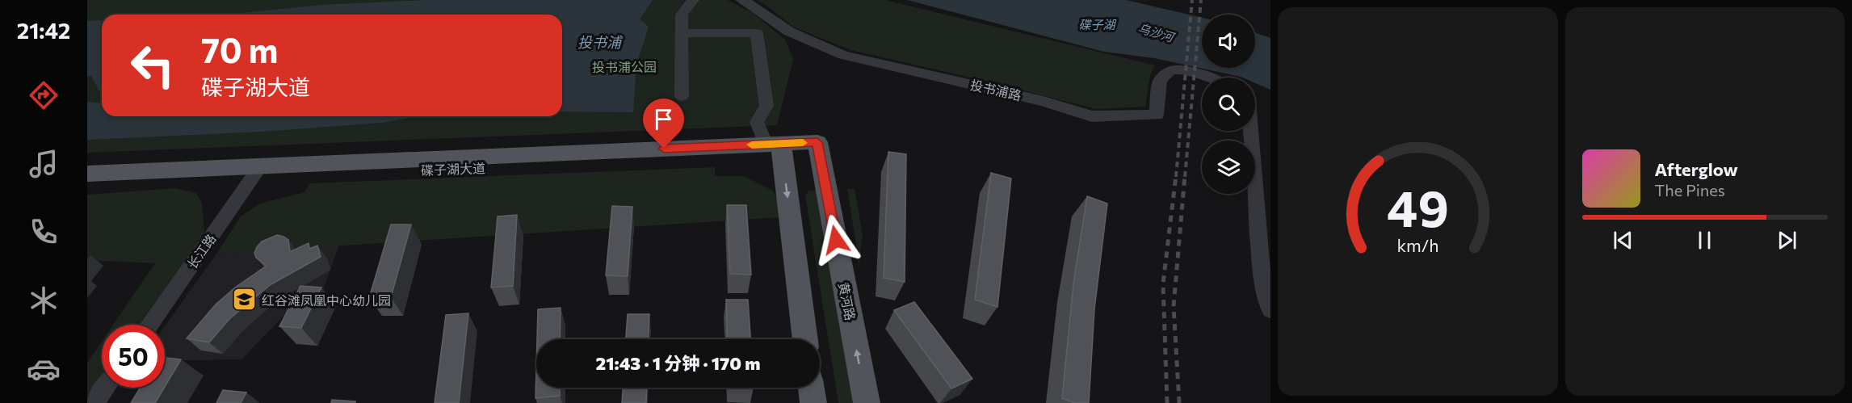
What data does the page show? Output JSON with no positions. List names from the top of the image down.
{
  "streets": {
    "main road": ["碟子湖大道", "黄河路"],
    "street": ["投书浦路", "长江路"]
  },
  "crossings": [
    ["碟子湖大道", "长江路"],
    ["碟子湖大道", "黄河路"]
  ],
  "water": ["碟子湖", "乌沙河", "投书浦"],
  "parks": ["投书浦公园"],
  "places": {
    "school or university": ["红谷滩凤凰中心幼儿园"]
  },
  "page": {
    "tabs": "21:42",
    "turn": ["70 m", "碟子湖大道"],
    "song": ["Afterglow", "The Pines"],
    "limit": "50",
    "trip": "21:43 · 1 分钟 · 170 m",
    "gauge": ["49", "km/h"]
  }
}
